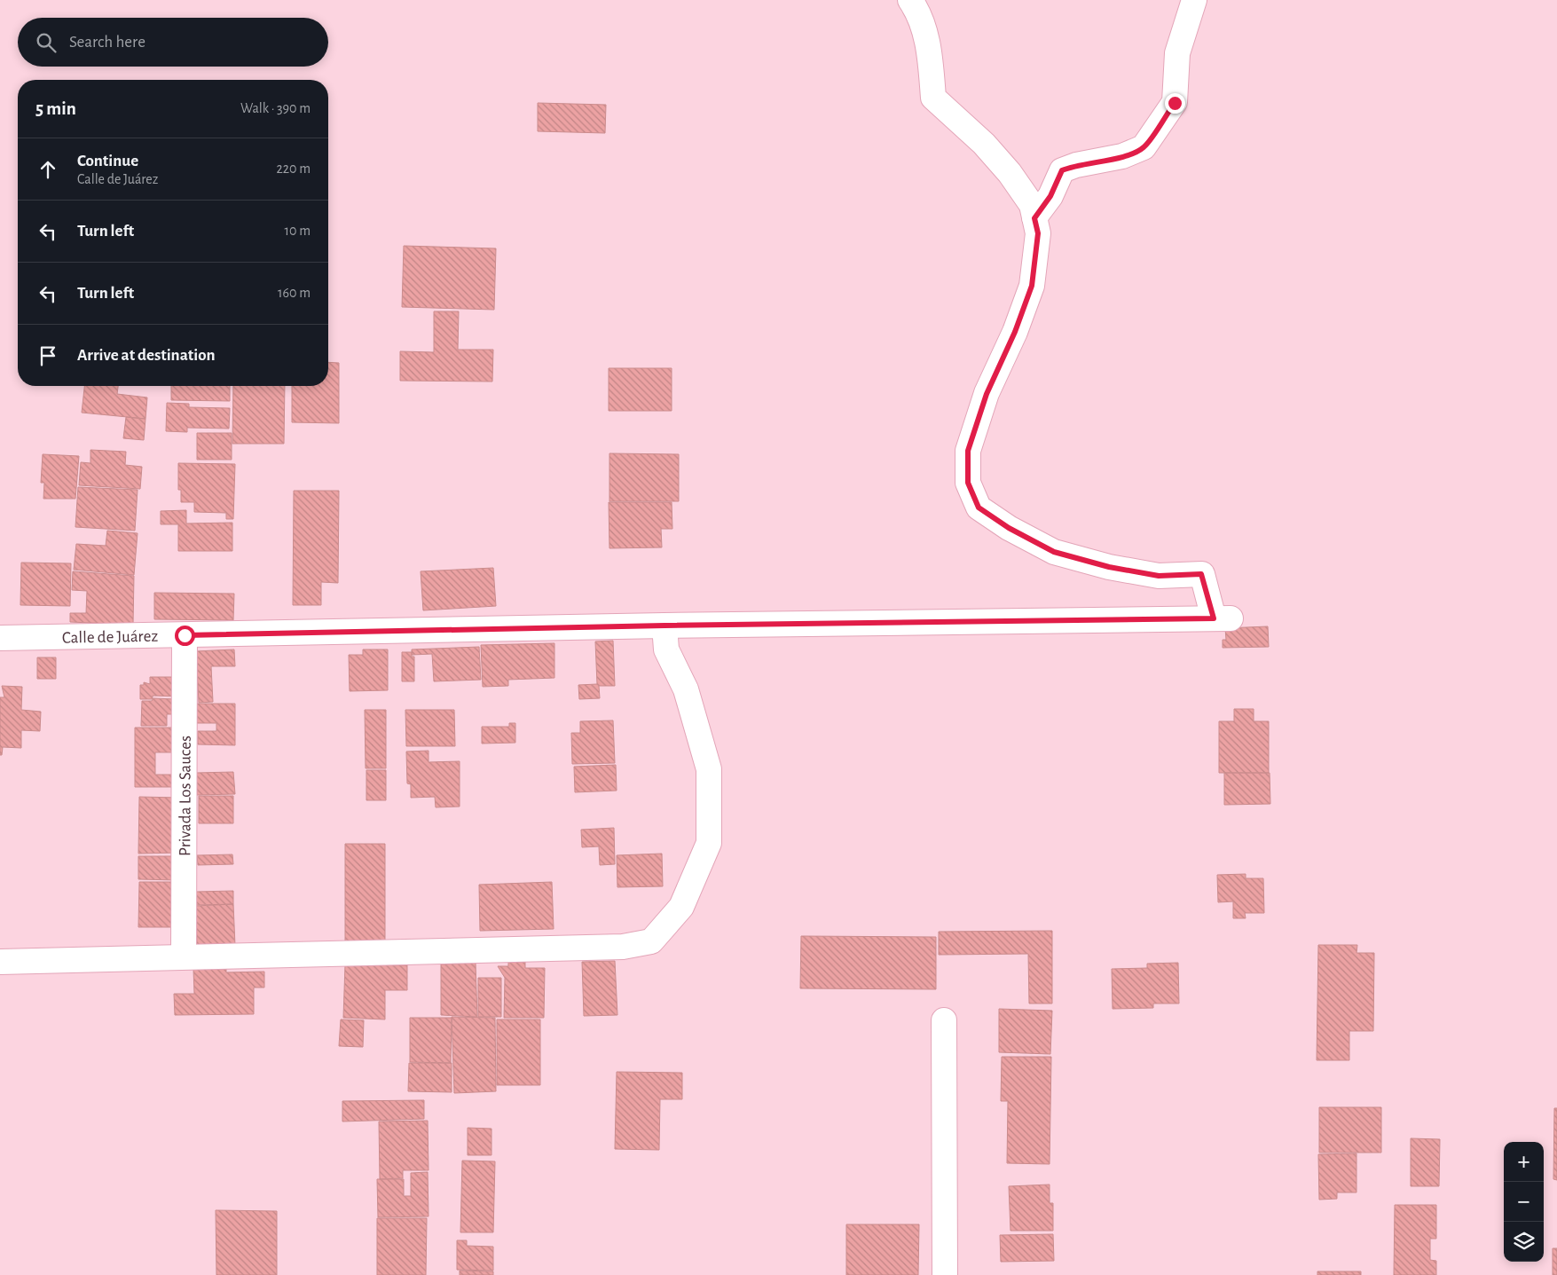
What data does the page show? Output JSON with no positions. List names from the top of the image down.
{
  "streets": {
    "street": ["Calle de Juárez", "Privada Los Sauces"]
  },
  "crossings": [
    ["Calle de Juárez", "Privada Los Sauces"]
  ],
  "page": {
    "search": "Search here",
    "heading": ["5 min", "Walk · 390 m"],
    "list": [
      ["Continue", "Calle de Juárez", "220 m"],
      ["Turn left", "10 m"],
      ["Turn left", "160 m"],
      "Arrive at destination"
    ],
    "map_buttons": ["+", "−"]
  }
}
